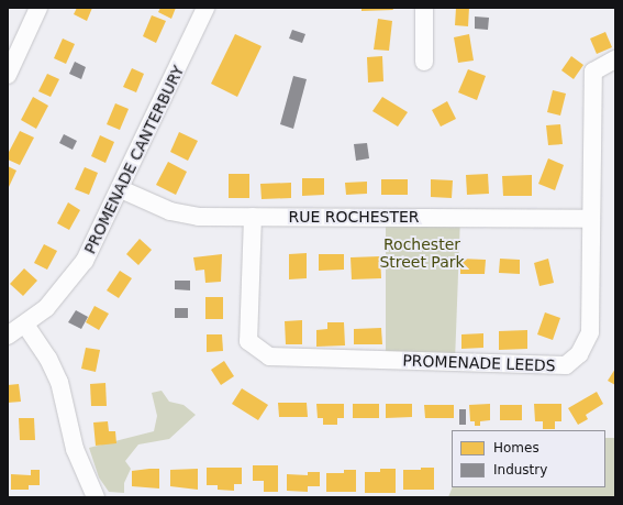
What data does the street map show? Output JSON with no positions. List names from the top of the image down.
{
  "streets": {
    "street": ["PROMENADE CANTERBURY", "RUE ROCHESTER", "PROMENADE LEEDS"]
  },
  "crossings": [
    ["PROMENADE CANTERBURY", "RUE ROCHESTER"],
    ["RUE ROCHESTER", "PROMENADE LEEDS"]
  ],
  "parks": ["Rochester Street Park"],
  "legend": ["Homes", "Industry"]
}
